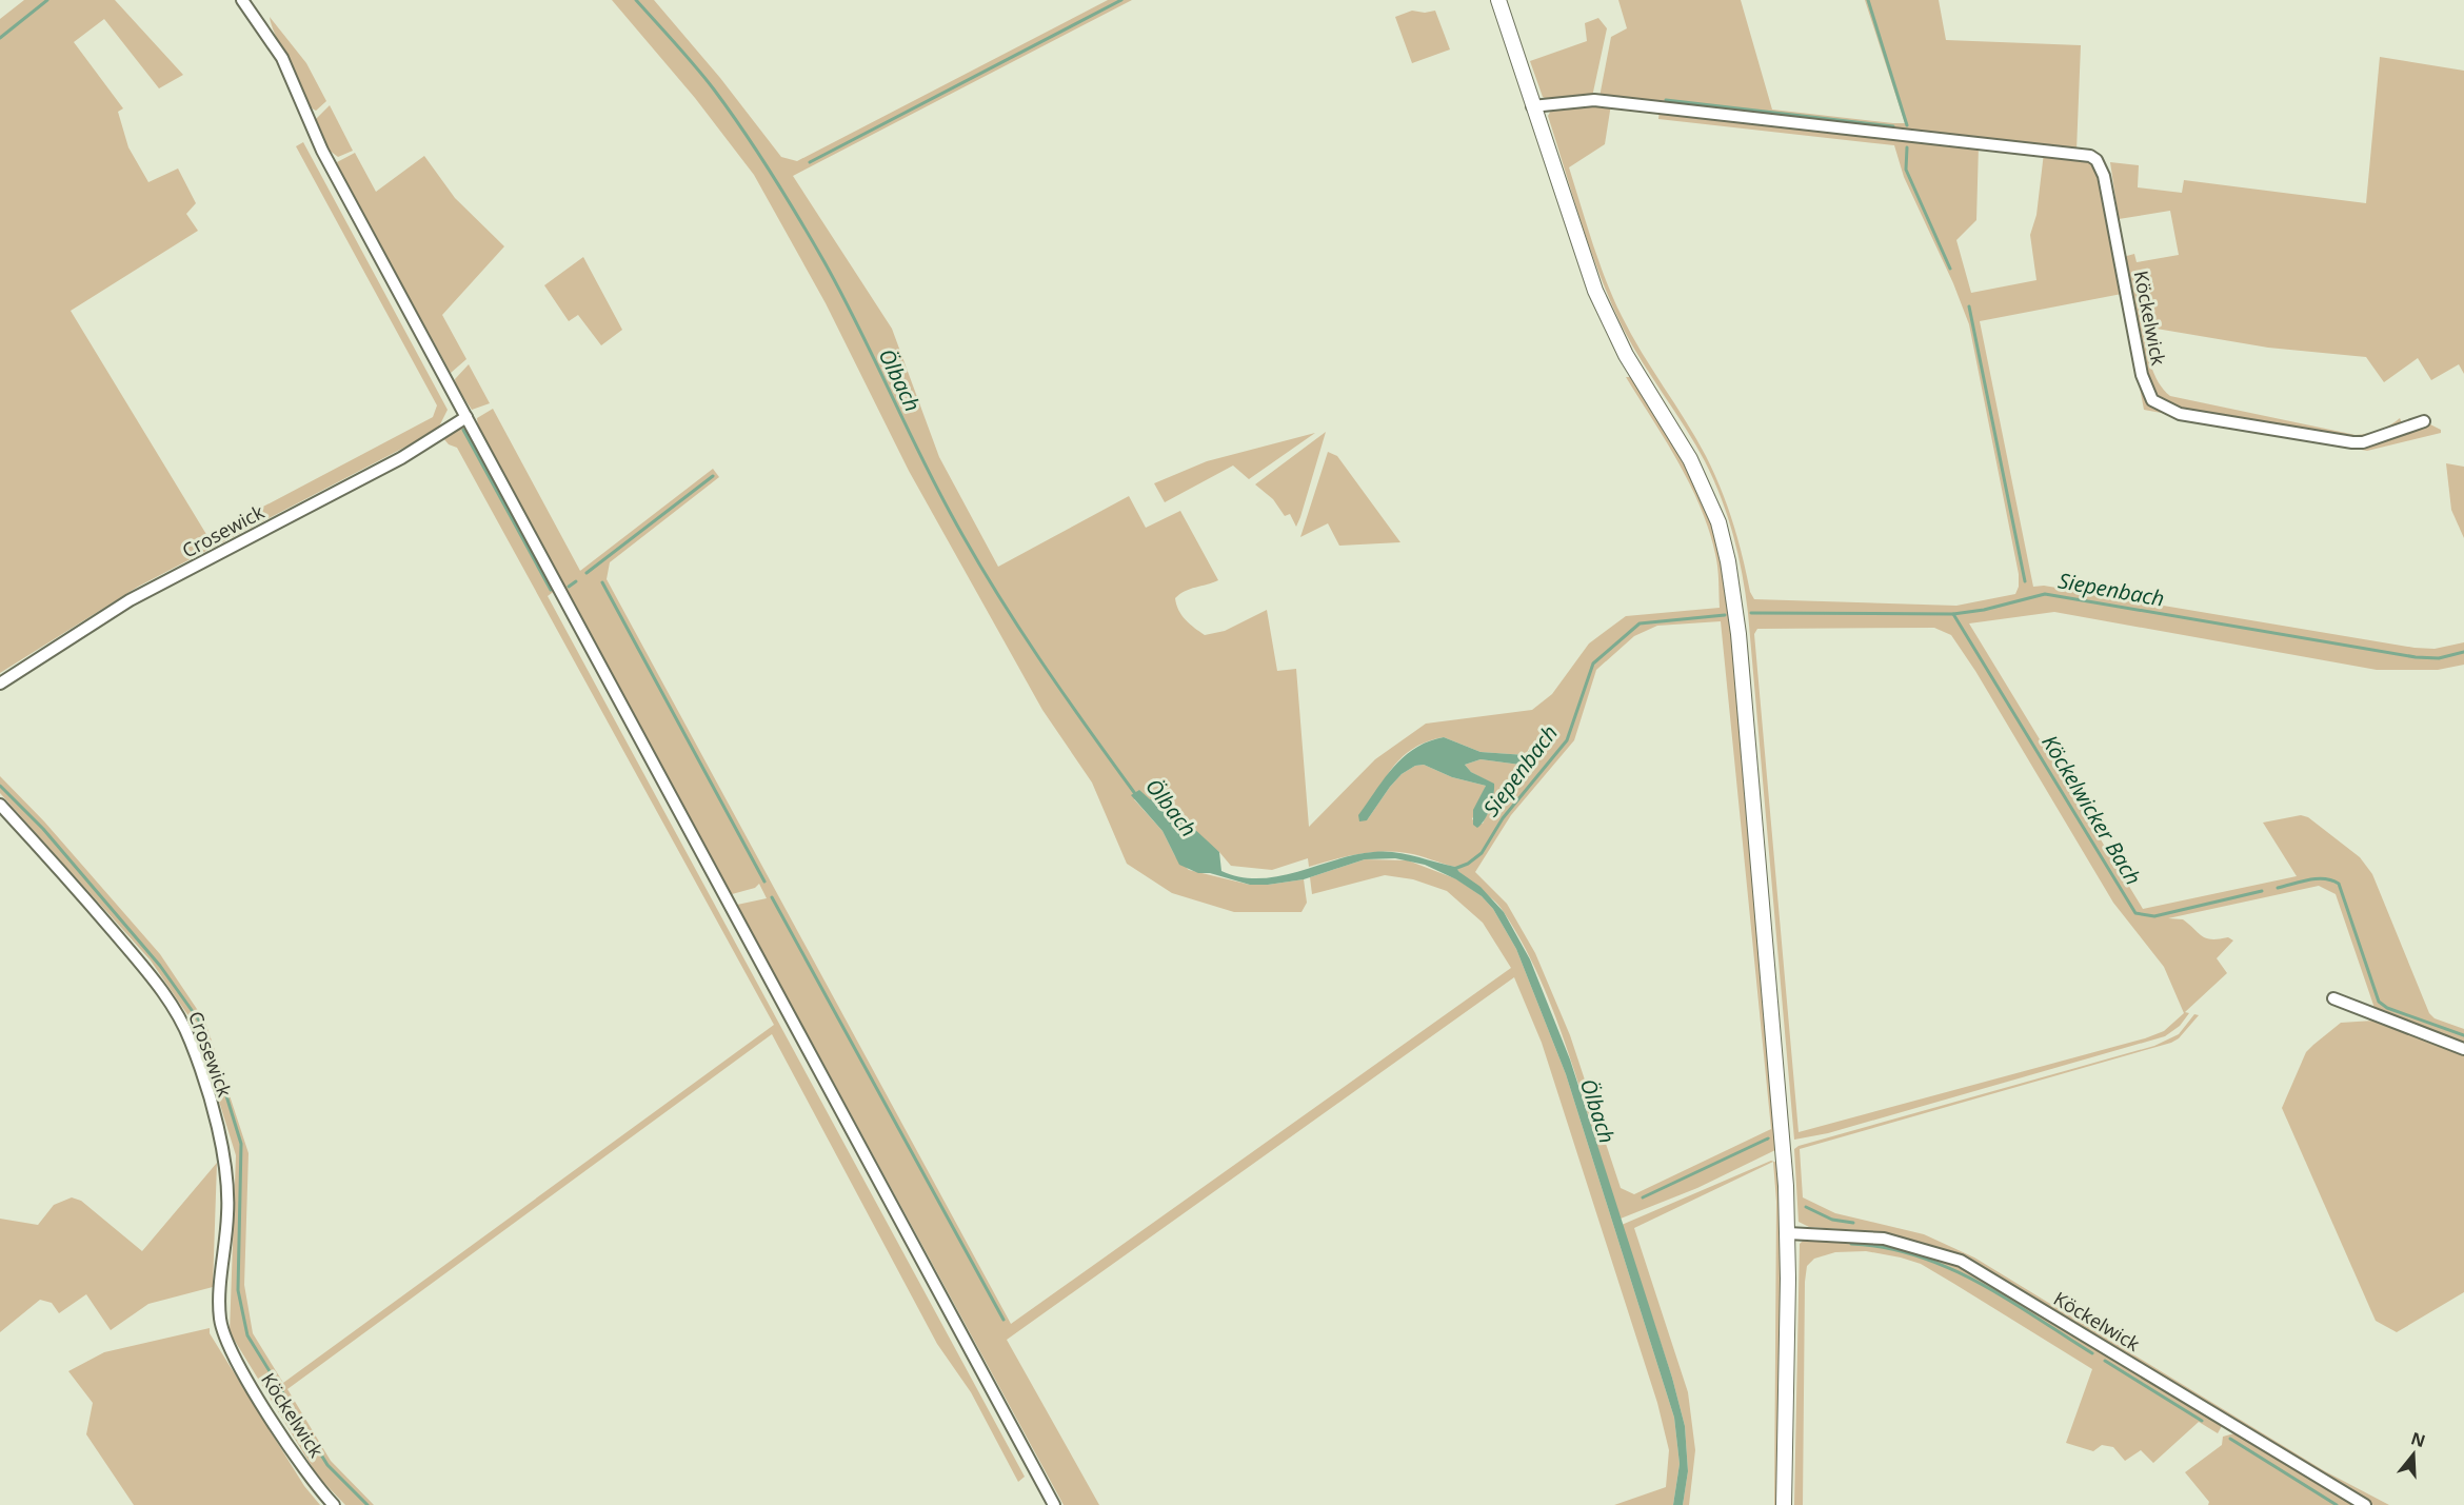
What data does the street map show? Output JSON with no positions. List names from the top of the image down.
{
  "streets": {
    "street": ["Köckelwick", "Crosewick"]
  },
  "crossings": [
    ["Köckelwick", "Crosewick"]
  ],
  "water": ["Ölbach", "Siepenbach", "Köckelwicker Bach"],
  "north": "top"
}
